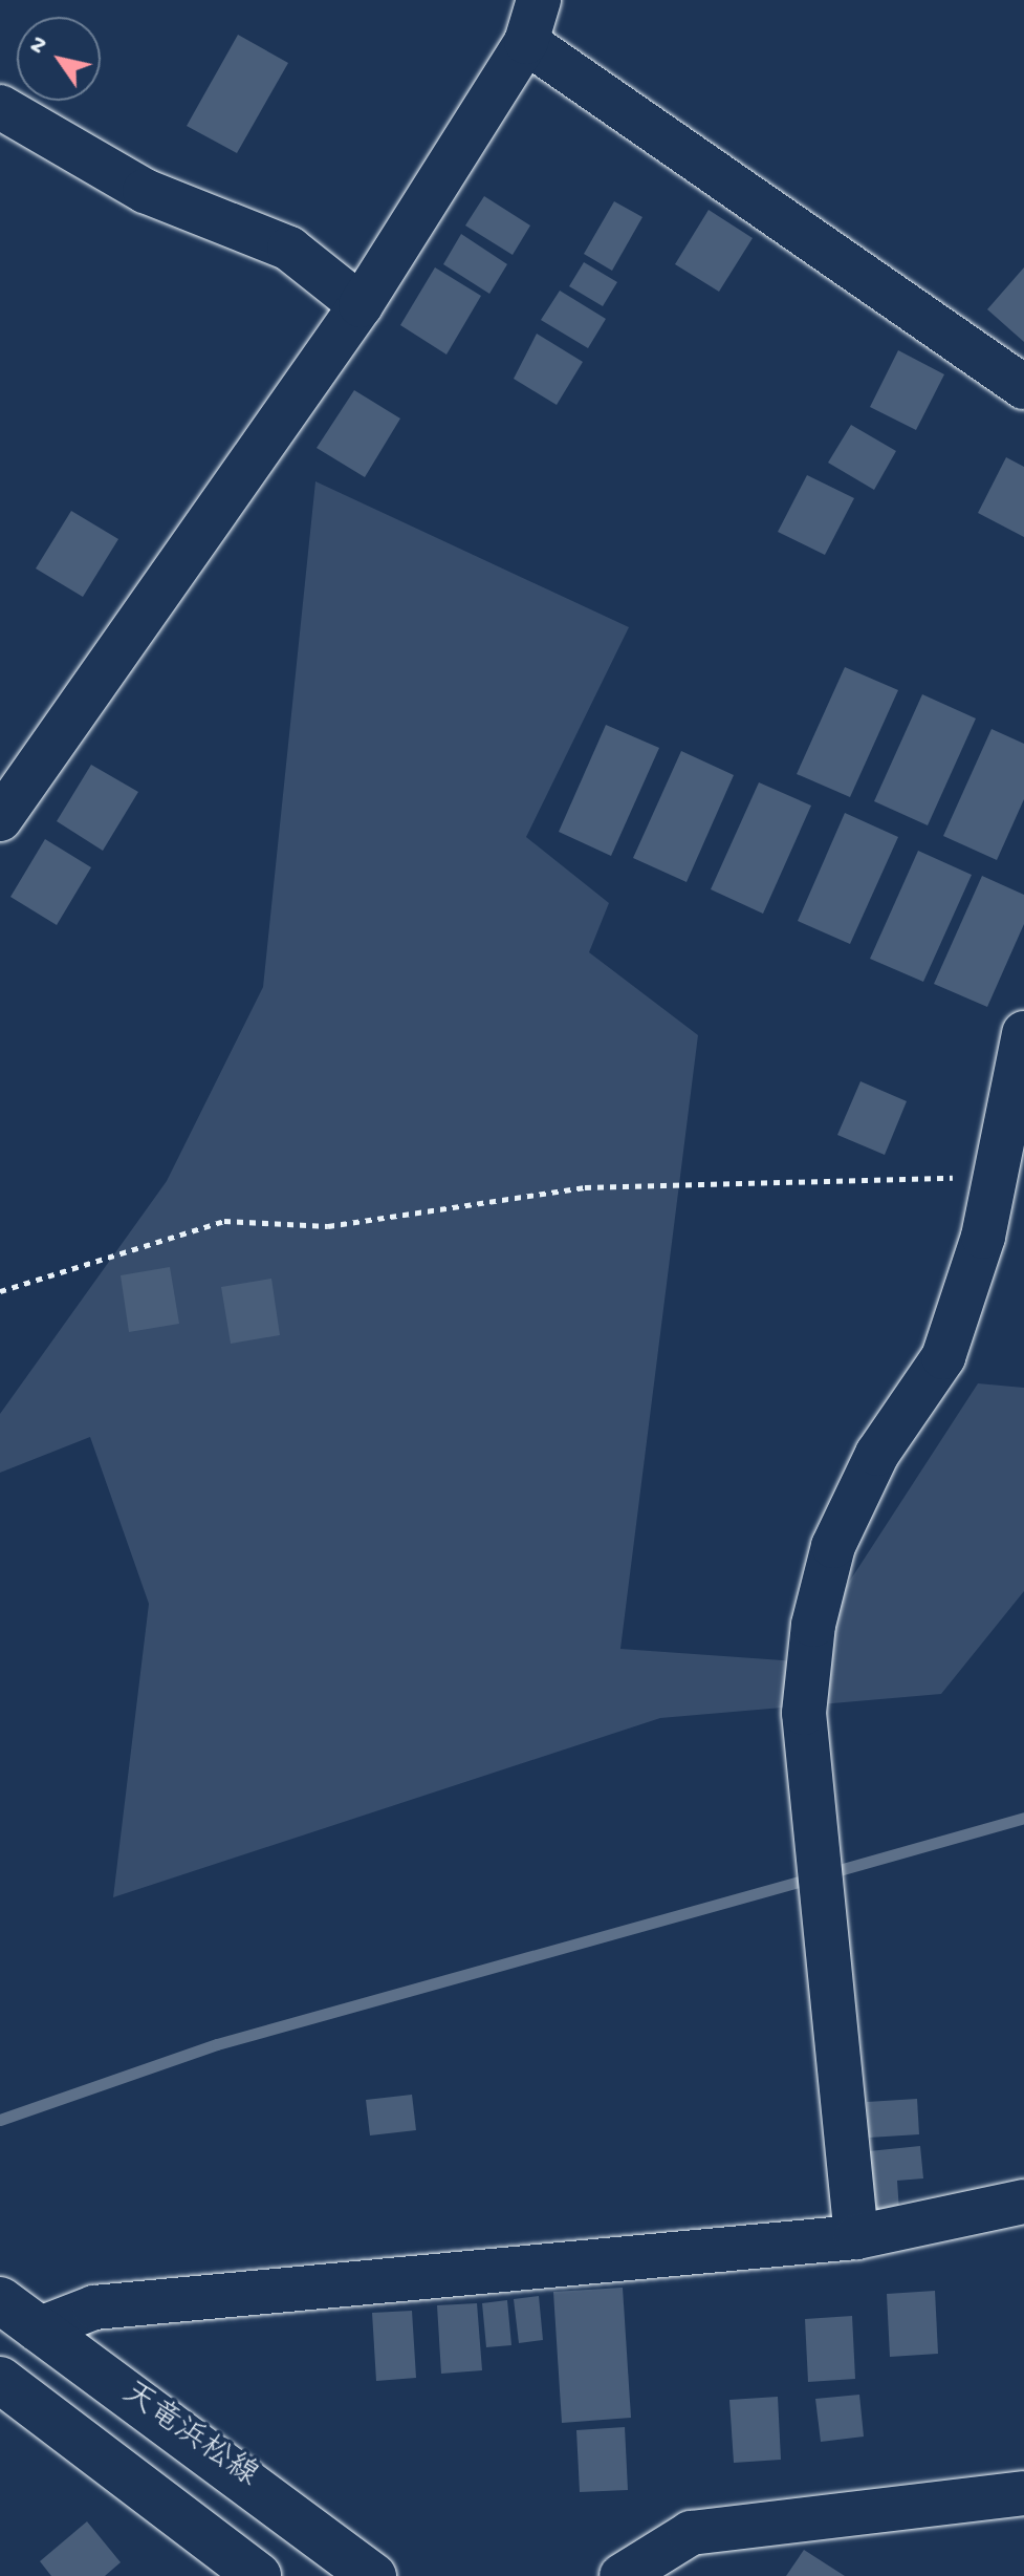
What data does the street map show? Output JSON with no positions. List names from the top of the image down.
{
  "streets": {
    "main road": ["天竜浜松線"]
  },
  "north": "top left"
}
